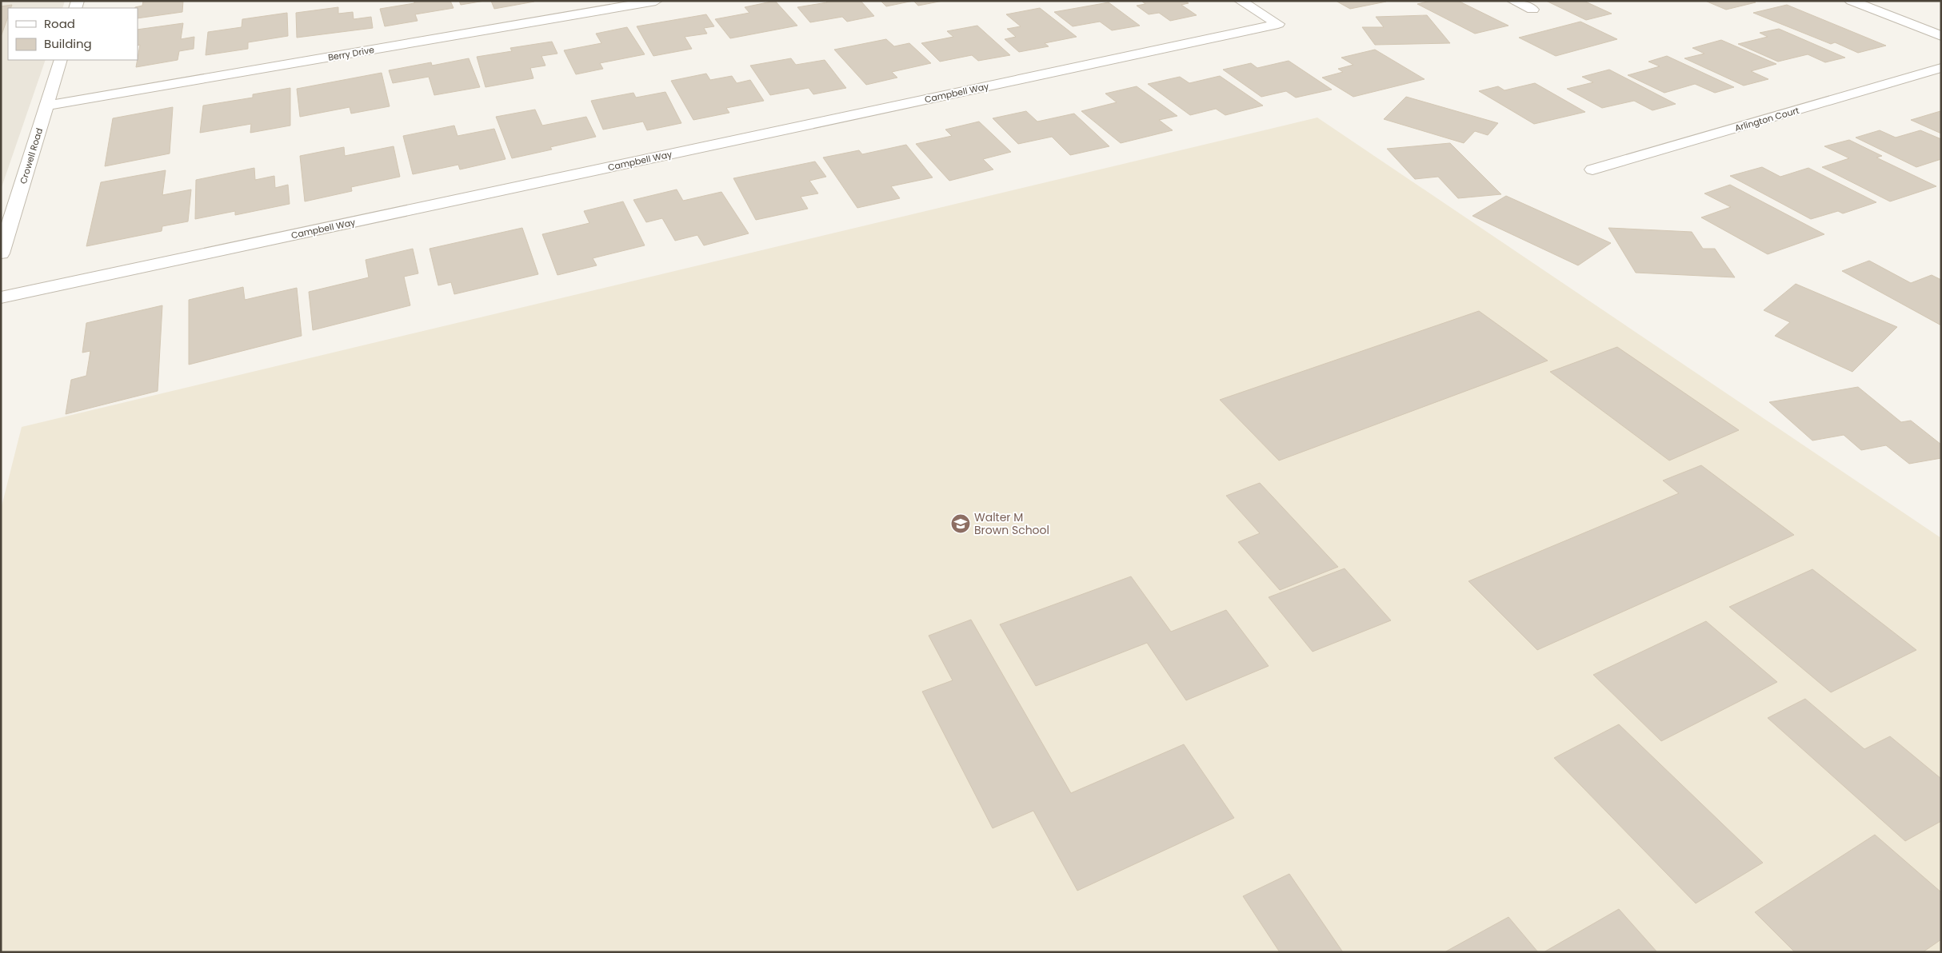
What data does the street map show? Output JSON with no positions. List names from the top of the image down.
{
  "streets": {
    "street": [
      "Berry Drive",
      "Campbell Way",
      "Arlington Court",
      "Crowell Road"
    ]
  },
  "crossings": [
    ["Berry Drive", "Crowell Road"]
  ],
  "places": {
    "school or university": ["Walter M Brown School"]
  },
  "legend": ["Road", "Building"]
}
